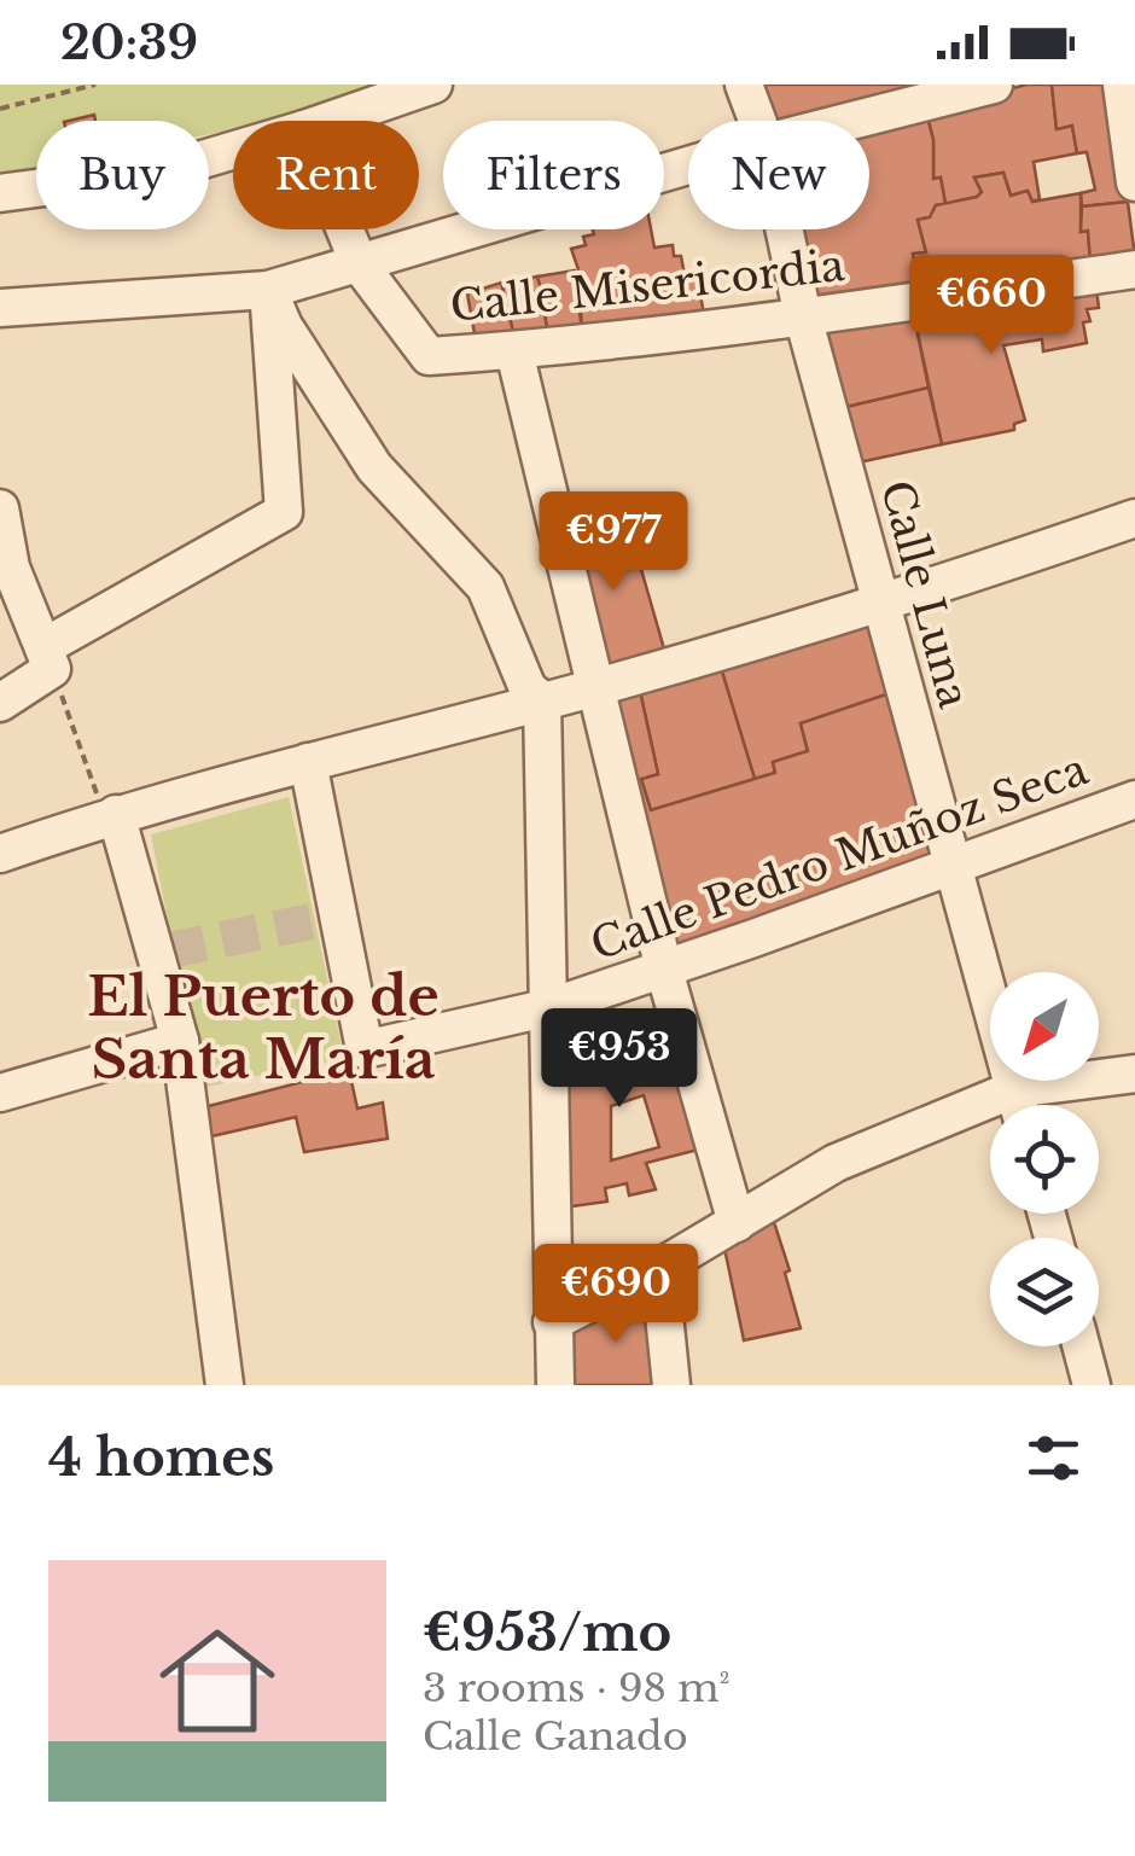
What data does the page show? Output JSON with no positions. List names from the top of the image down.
{
  "streets": {
    "street": ["Calle Misericordia", "Calle Luna", "Calle Pedro Muñoz Seca"]
  },
  "crossings": [
    ["Calle Misericordia", "Calle Luna"],
    ["Calle Luna", "Calle Pedro Muñoz Seca"]
  ],
  "districts": ["El Puerto de Santa María"],
  "north": "bottom left",
  "page": {
    "status": "20:39",
    "chip": [
      "Buy",
      "Rent",
      "Filters",
      "New"
    ],
    "price": [
      "€660",
      "€977",
      "€953",
      "€690"
    ],
    "heading": "4 homes",
    "list": [
      {
        "name": "€953/mo",
        "note": "3 rooms · 98 m² · Calle Ganado"
      }
    ]
  }
}
